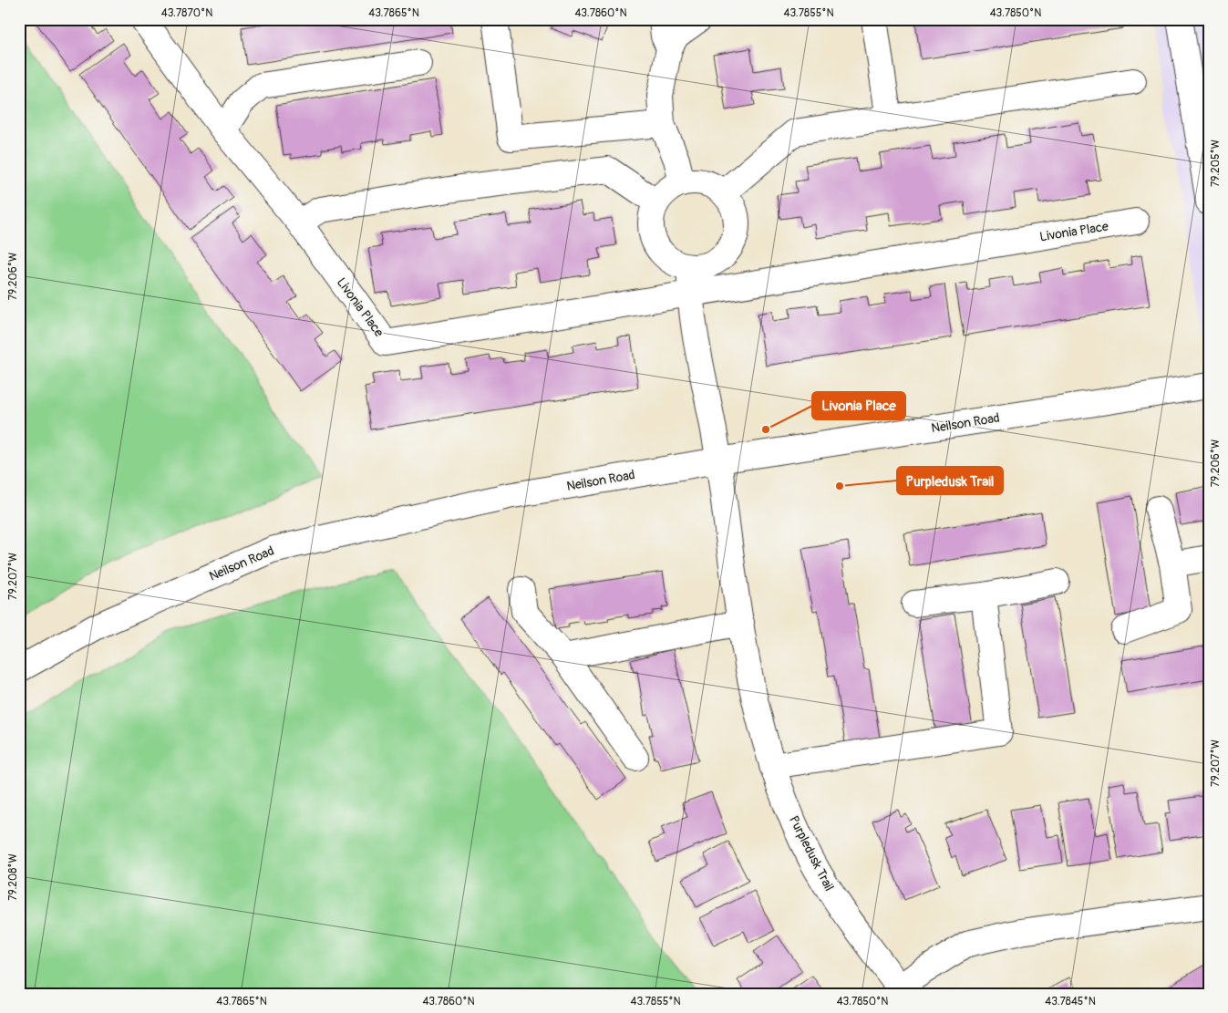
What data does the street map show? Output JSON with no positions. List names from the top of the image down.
{
  "streets": {
    "street": ["Livonia Place", "Neilson Road", "Purpledusk Trail"]
  },
  "crossings": [
    ["Neilson Road", "Purpledusk Trail"]
  ],
  "places": ["Livonia Place", "Purpledusk Trail"],
  "coordinates": [
    "43.7870°N",
    "43.7865°N",
    "43.7860°N",
    "43.7855°N",
    "43.7850°N",
    "79.205°W",
    "79.206°W",
    "79.207°W",
    "79.208°W",
    "43.7845°N"
  ]
}
